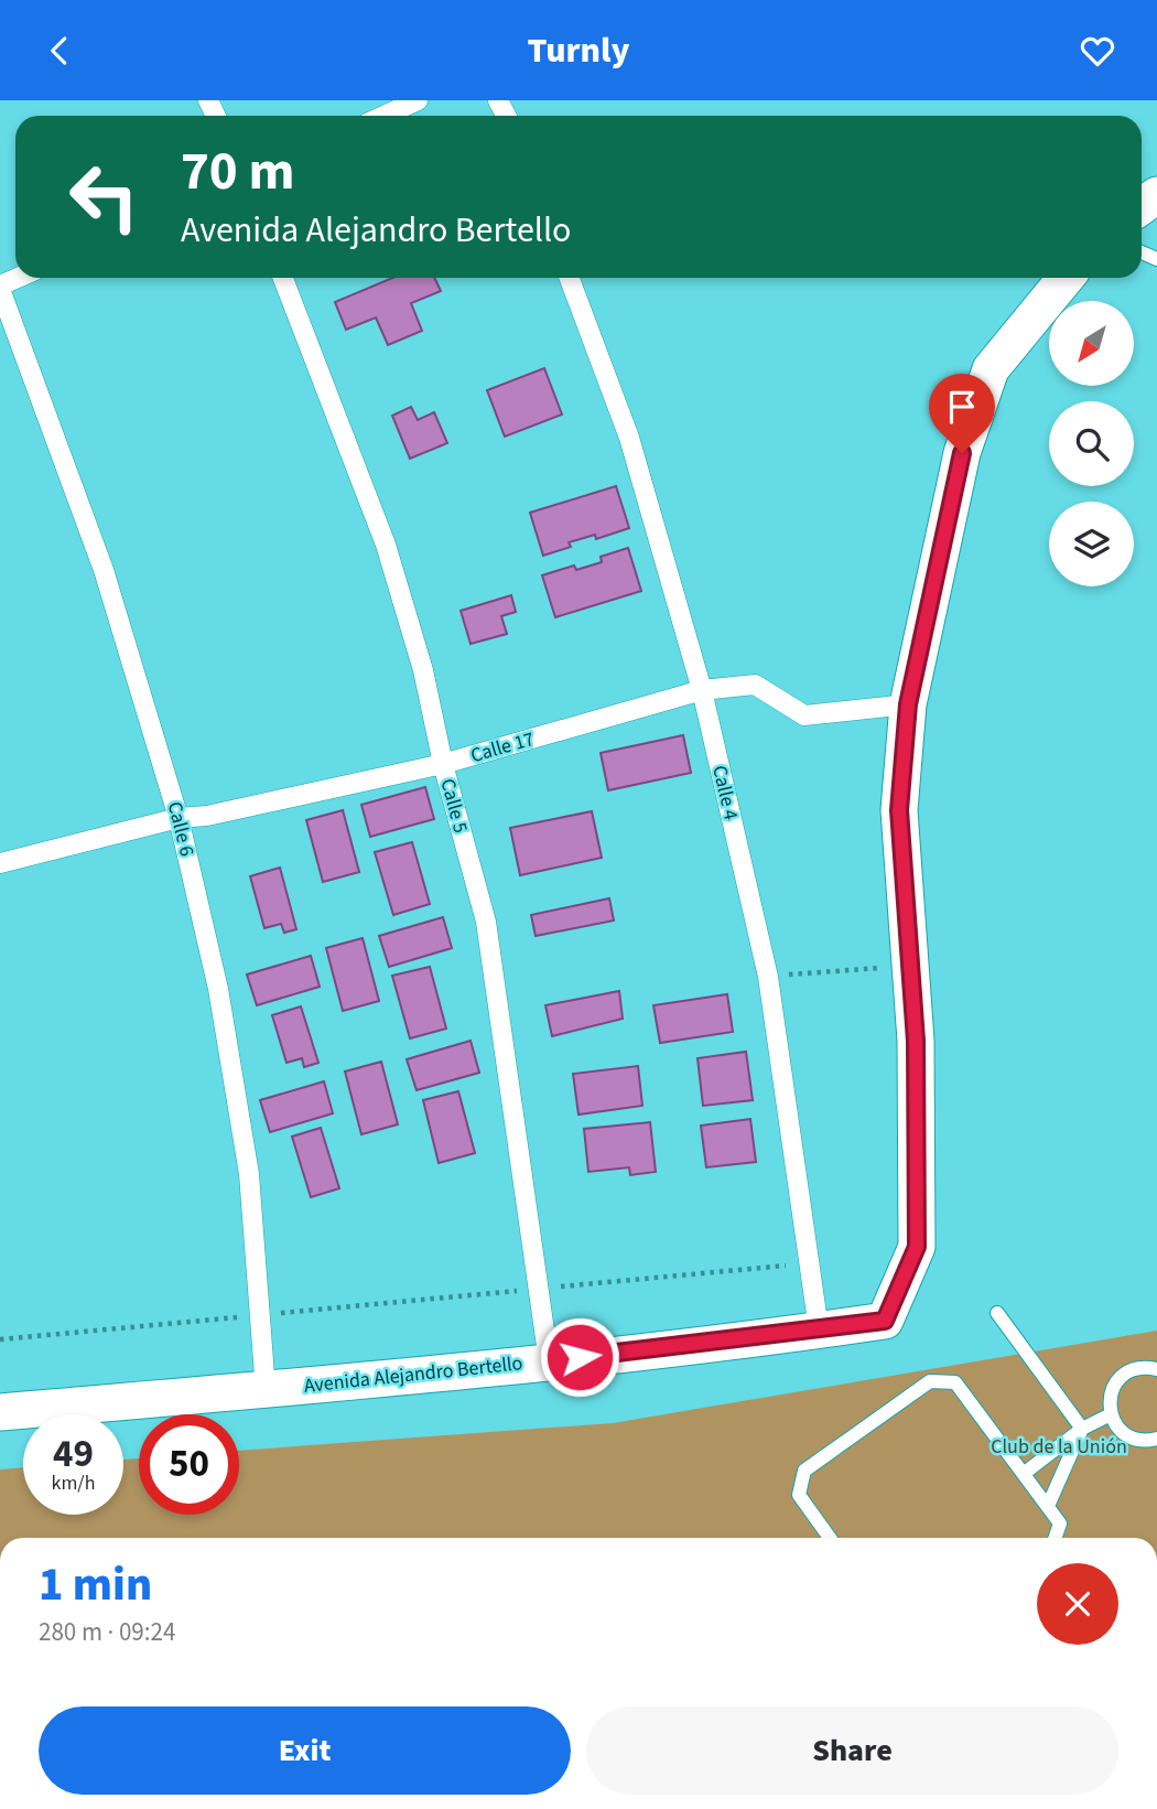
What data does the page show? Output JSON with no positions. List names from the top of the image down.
{
  "streets": {
    "main road": ["Avenida Alejandro Bertello"],
    "street": [
      "Calle 17",
      "Calle 4",
      "Calle 5",
      "Calle 6"
    ]
  },
  "crossings": [
    ["Calle 17", "Calle 4"],
    ["Calle 17", "Calle 5"],
    ["Calle 17", "Calle 6"],
    ["Calle 17", "Avenida Alejandro Bertello"],
    ["Calle 4", "Avenida Alejandro Bertello"],
    ["Calle 5", "Avenida Alejandro Bertello"],
    ["Calle 6", "Avenida Alejandro Bertello"]
  ],
  "parks": ["Club de la Unión"],
  "north": "bottom left",
  "page": {
    "header": "Turnly",
    "turn": ["70 m", "Avenida Alejandro Bertello"],
    "speed": "49 km/h",
    "limit": "50",
    "heading": ["1 min", "280 m · 09:24"],
    "buttons": ["Exit", "Share"]
  }
}
